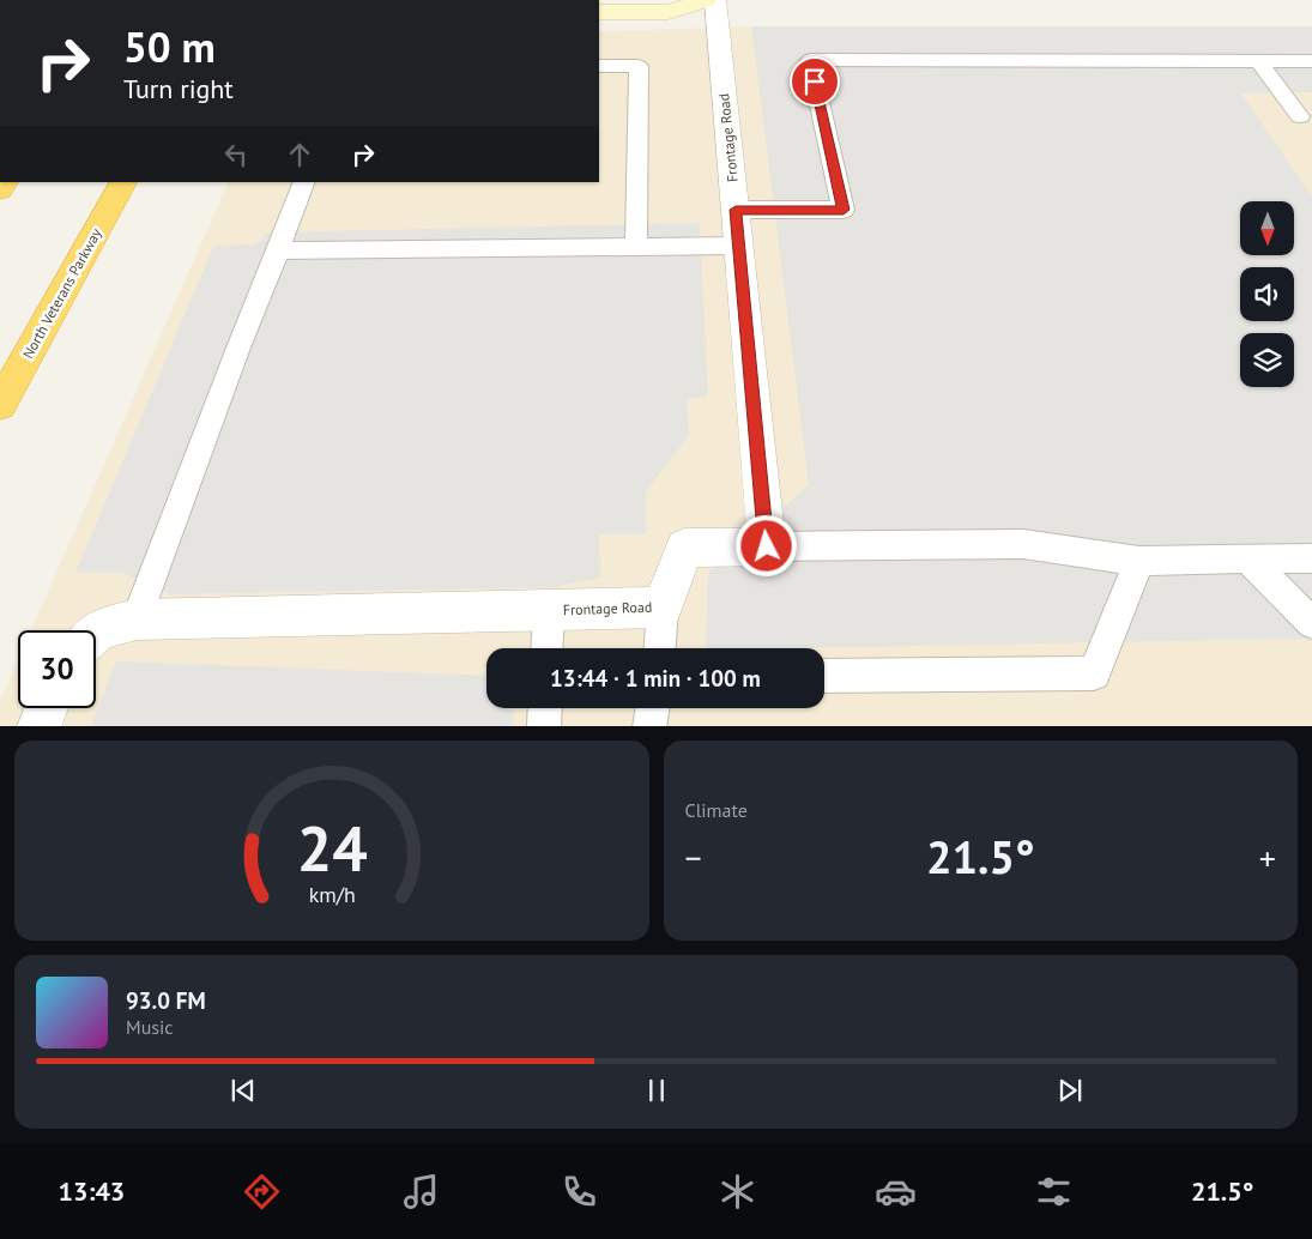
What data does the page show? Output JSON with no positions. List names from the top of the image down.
{
  "streets": {
    "highway": ["North Veterans Parkway"],
    "street": ["Frontage Road"]
  },
  "north": "bottom",
  "page": {
    "turn": ["50 m", "Turn right"],
    "limit": "30",
    "trip": "13:44 · 1 min · 100 m",
    "tile": "Climate",
    "heat": ["−", "21.5°", "+"],
    "song": ["93.0 FM", "Music"],
    "tabs": ["13:43", "21.5°"],
    "gauge": ["24", "km/h"]
  }
}
